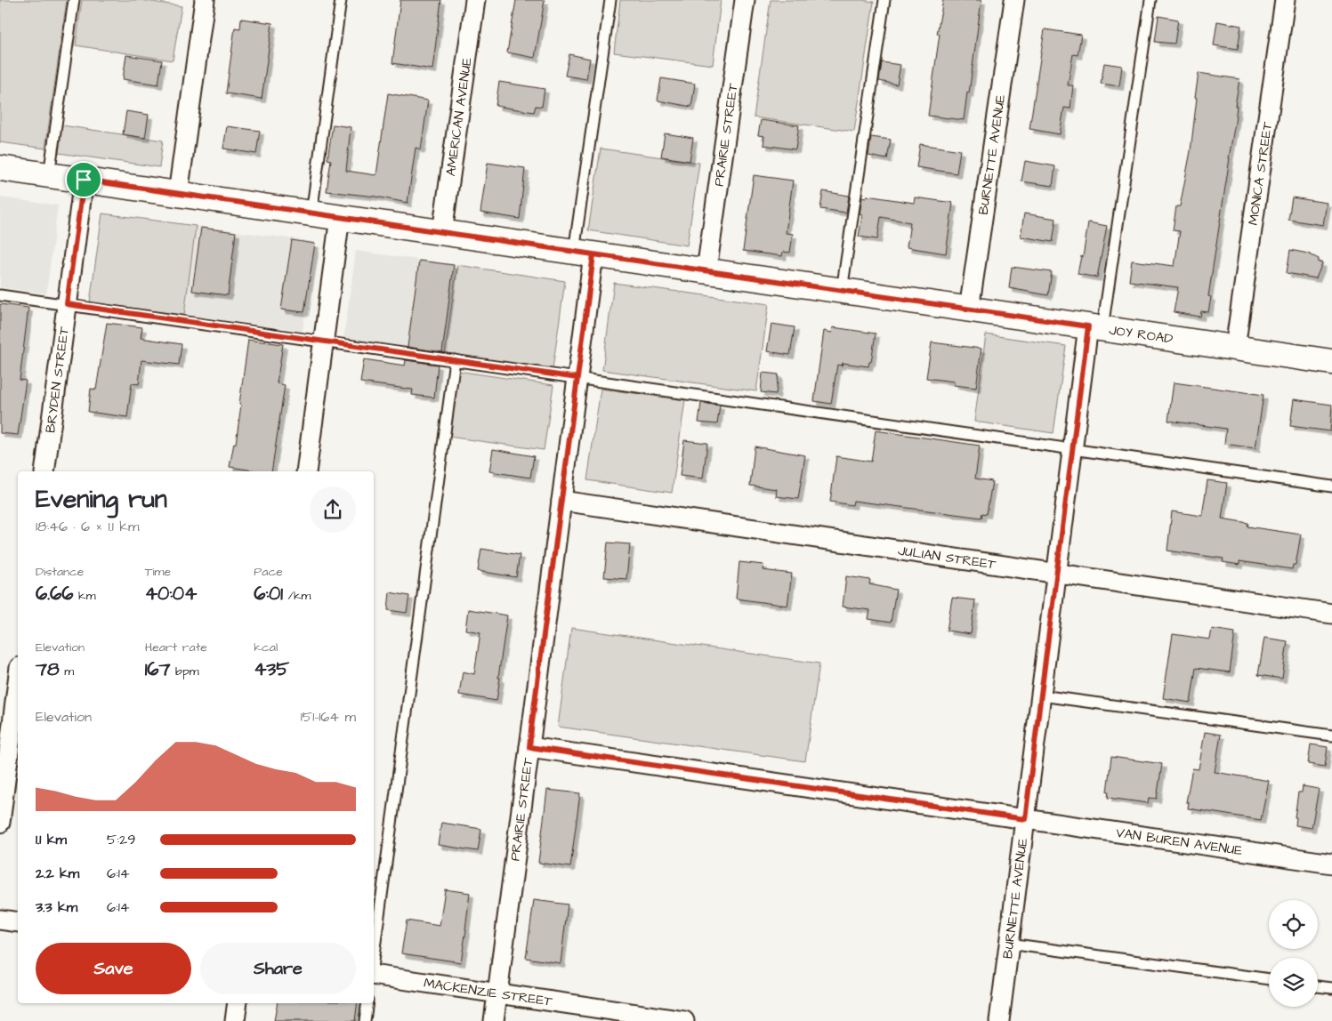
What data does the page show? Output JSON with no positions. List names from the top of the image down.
{
  "streets": {
    "street": [
      "AMERICAN AVENUE",
      "PRAIRIE STREET",
      "BURNETTE AVENUE",
      "MONICA STREET",
      "JOY ROAD",
      "BRYDEN STREET",
      "JULIAN STREET",
      "VAN BUREN AVENUE",
      "MACKENZIE STREET"
    ]
  },
  "crossings": [
    ["AMERICAN AVENUE", "JOY ROAD"],
    ["PRAIRIE STREET", "JOY ROAD"],
    ["PRAIRIE STREET", "JULIAN STREET"],
    ["PRAIRIE STREET", "VAN BUREN AVENUE"],
    ["PRAIRIE STREET", "MACKENZIE STREET"],
    ["BURNETTE AVENUE", "JOY ROAD"],
    ["BURNETTE AVENUE", "JULIAN STREET"],
    ["BURNETTE AVENUE", "VAN BUREN AVENUE"],
    ["MONICA STREET", "JOY ROAD"],
    ["JOY ROAD", "BRYDEN STREET"]
  ],
  "page": {
    "heading": ["Evening run", "18:46 · 6 × 1.1 km"],
    "stats": [
      ["Distance", "6.66 km"],
      ["Time", "40:04"],
      ["Pace", "6:01 /km"],
      ["Elevation", "78 m"],
      ["Heart rate", "167 bpm"],
      ["kcal", "435"]
    ],
    "chart": ["Elevation", "151–164 m"],
    "list": [
      {
        "name": "1.1 km",
        "note": "5:29"
      },
      {
        "name": "2.2 km",
        "note": "6:14"
      },
      {
        "name": "3.3 km",
        "note": "6:14"
      }
    ],
    "buttons": ["Save", "Share"]
  }
}
